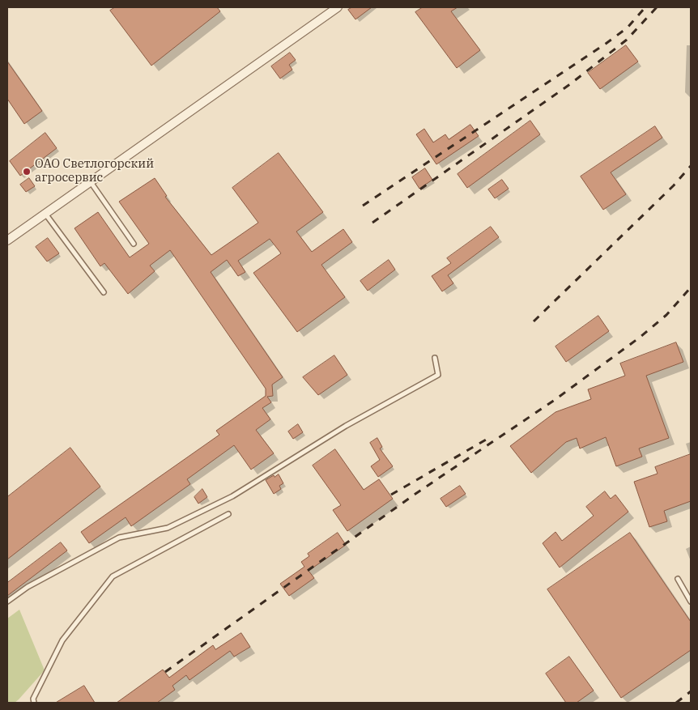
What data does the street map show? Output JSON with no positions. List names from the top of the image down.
{
  "places": ["ОАО Светлогорский агросервис"]
}
